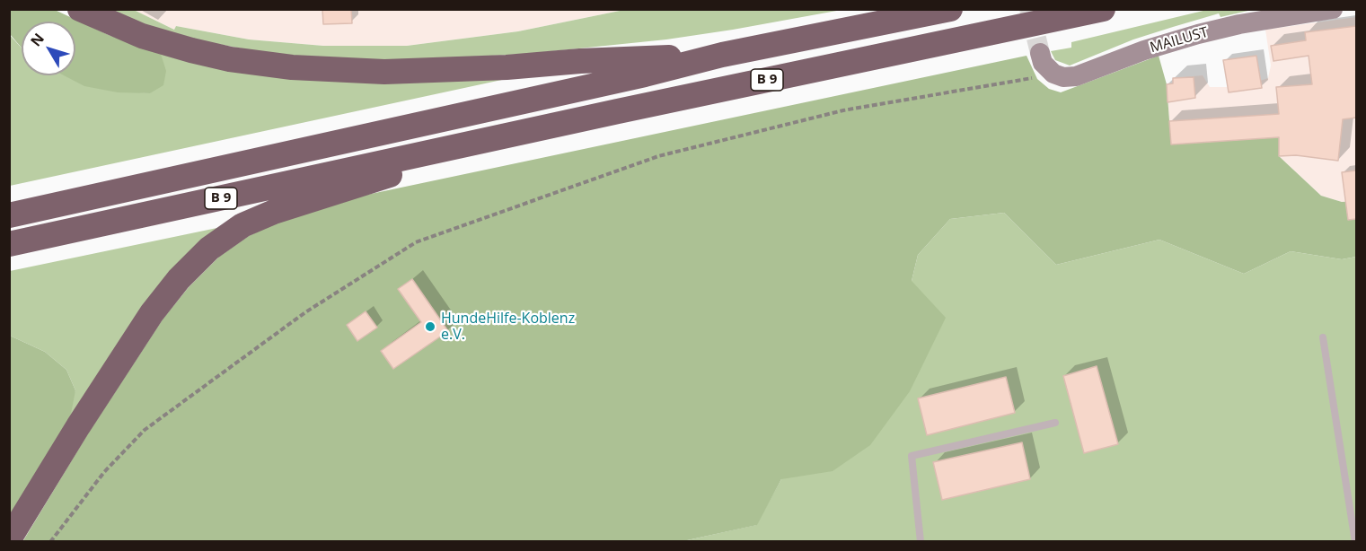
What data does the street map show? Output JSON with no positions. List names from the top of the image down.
{
  "streets": {
    "highway": ["B 9"],
    "street": ["MAILUST"]
  },
  "places": ["HundeHilfe-Koblenz e.V."],
  "north": "top left"
}
